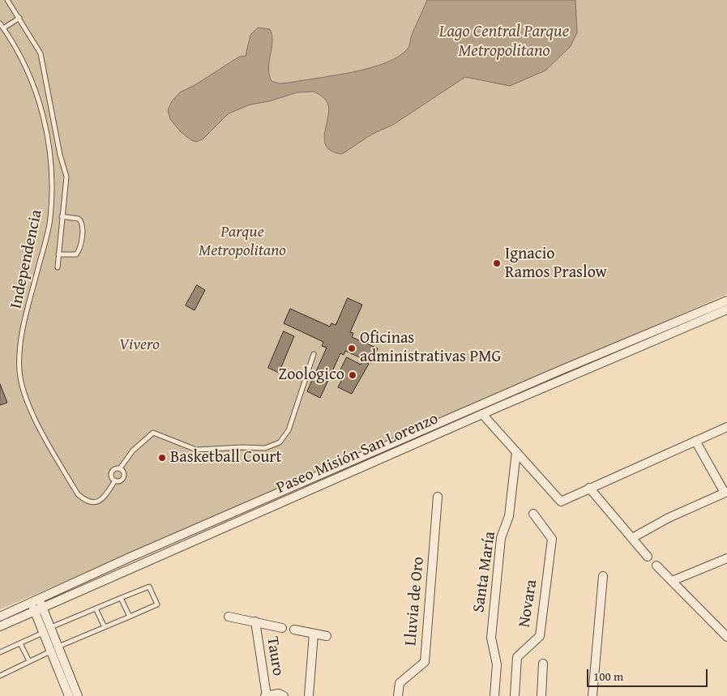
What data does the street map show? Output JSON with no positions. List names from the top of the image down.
{
  "streets": {
    "street": [
      "Paseo Misión San Lorenzo",
      "Santa María",
      "Lluvia de Oro",
      "Novara",
      "Tauro"
    ],
    "lane": ["Independencia"]
  },
  "water": ["Lago Central Parque Metropolitano"],
  "parks": ["Parque Metropolitano", "Vivero"],
  "places": [
    "Ignacio Ramos Praslow",
    "Oficinas administrativas PMG",
    "Zoologico",
    "Basketball Court"
  ],
  "scale_bar": "100 m"
}
